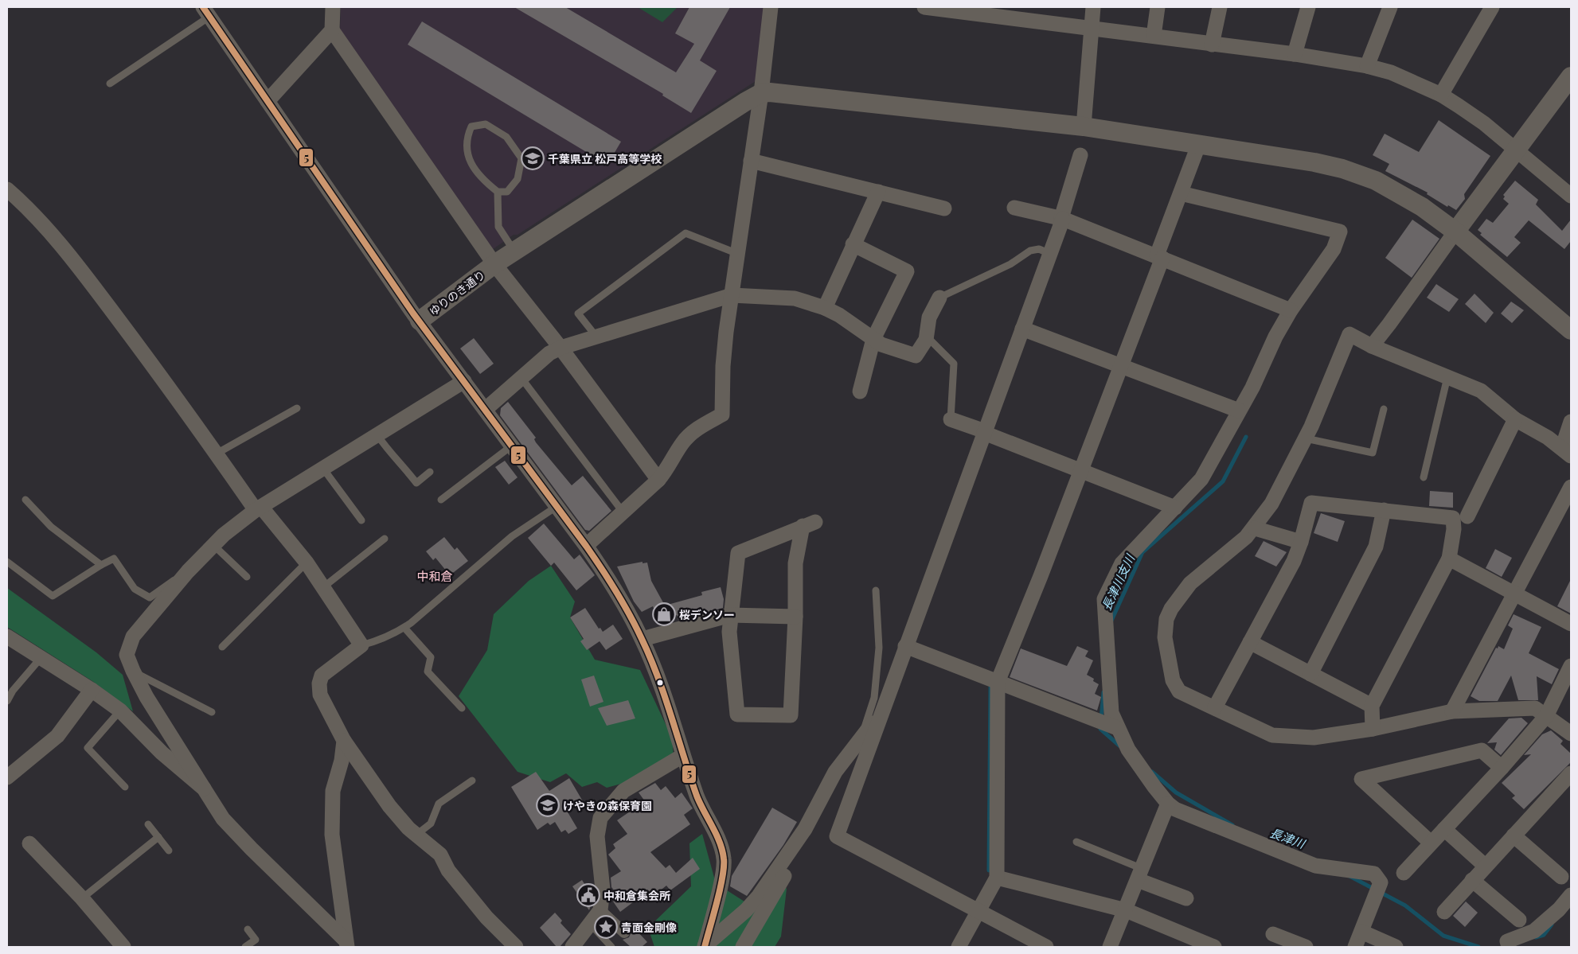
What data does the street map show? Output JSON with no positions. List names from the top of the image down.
{
  "streets": {
    "street": ["ゆりのき通り"]
  },
  "districts": ["中和倉"],
  "water": ["長津川支川", "長津川"],
  "places": {
    "school or university": ["千葉県立 松戸高等学校", "けやきの森保育園"],
    "shop": ["桜デンソー"],
    "public building": ["中和倉集会所"],
    "place": ["青面金剛像"]
  },
  "lines": ["transit line 5"]
}
